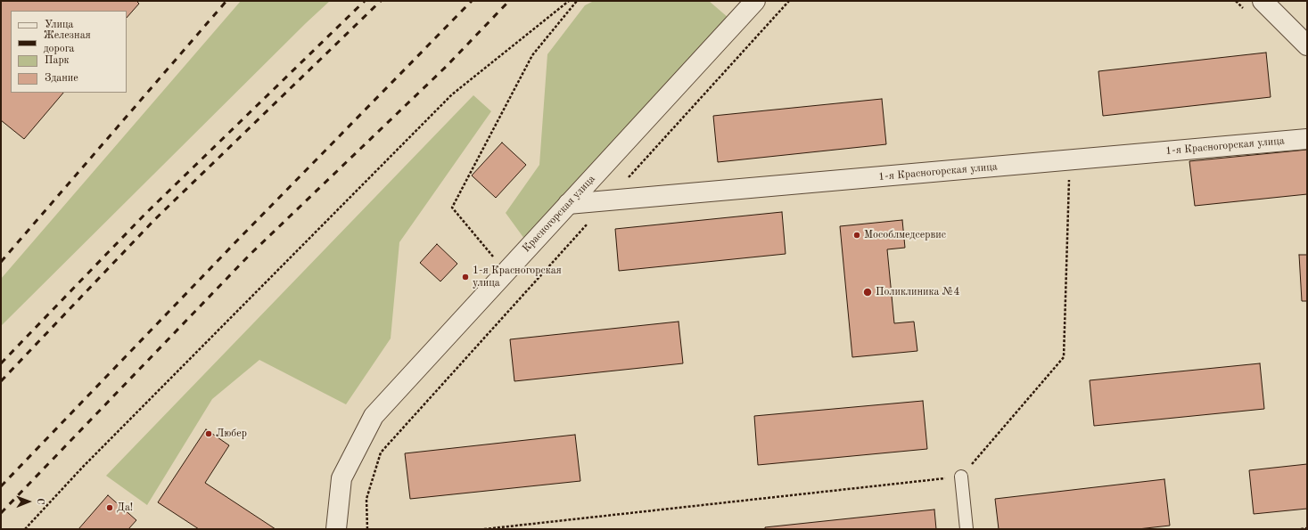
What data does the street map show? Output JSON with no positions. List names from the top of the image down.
{
  "streets": {
    "street": ["1-я Красногорская улица", "Красногорская улица"]
  },
  "crossings": [
    ["1-я Красногорская улица", "Красногорская улица"]
  ],
  "places": [
    "Мособлмедсервис",
    "1-я Красногорская улица",
    "Поликлиника №4",
    "Любер",
    "Да!"
  ],
  "legend": [
    "Улица",
    "Железная дорога",
    "Парк",
    "Здание"
  ],
  "north": "right"
}
